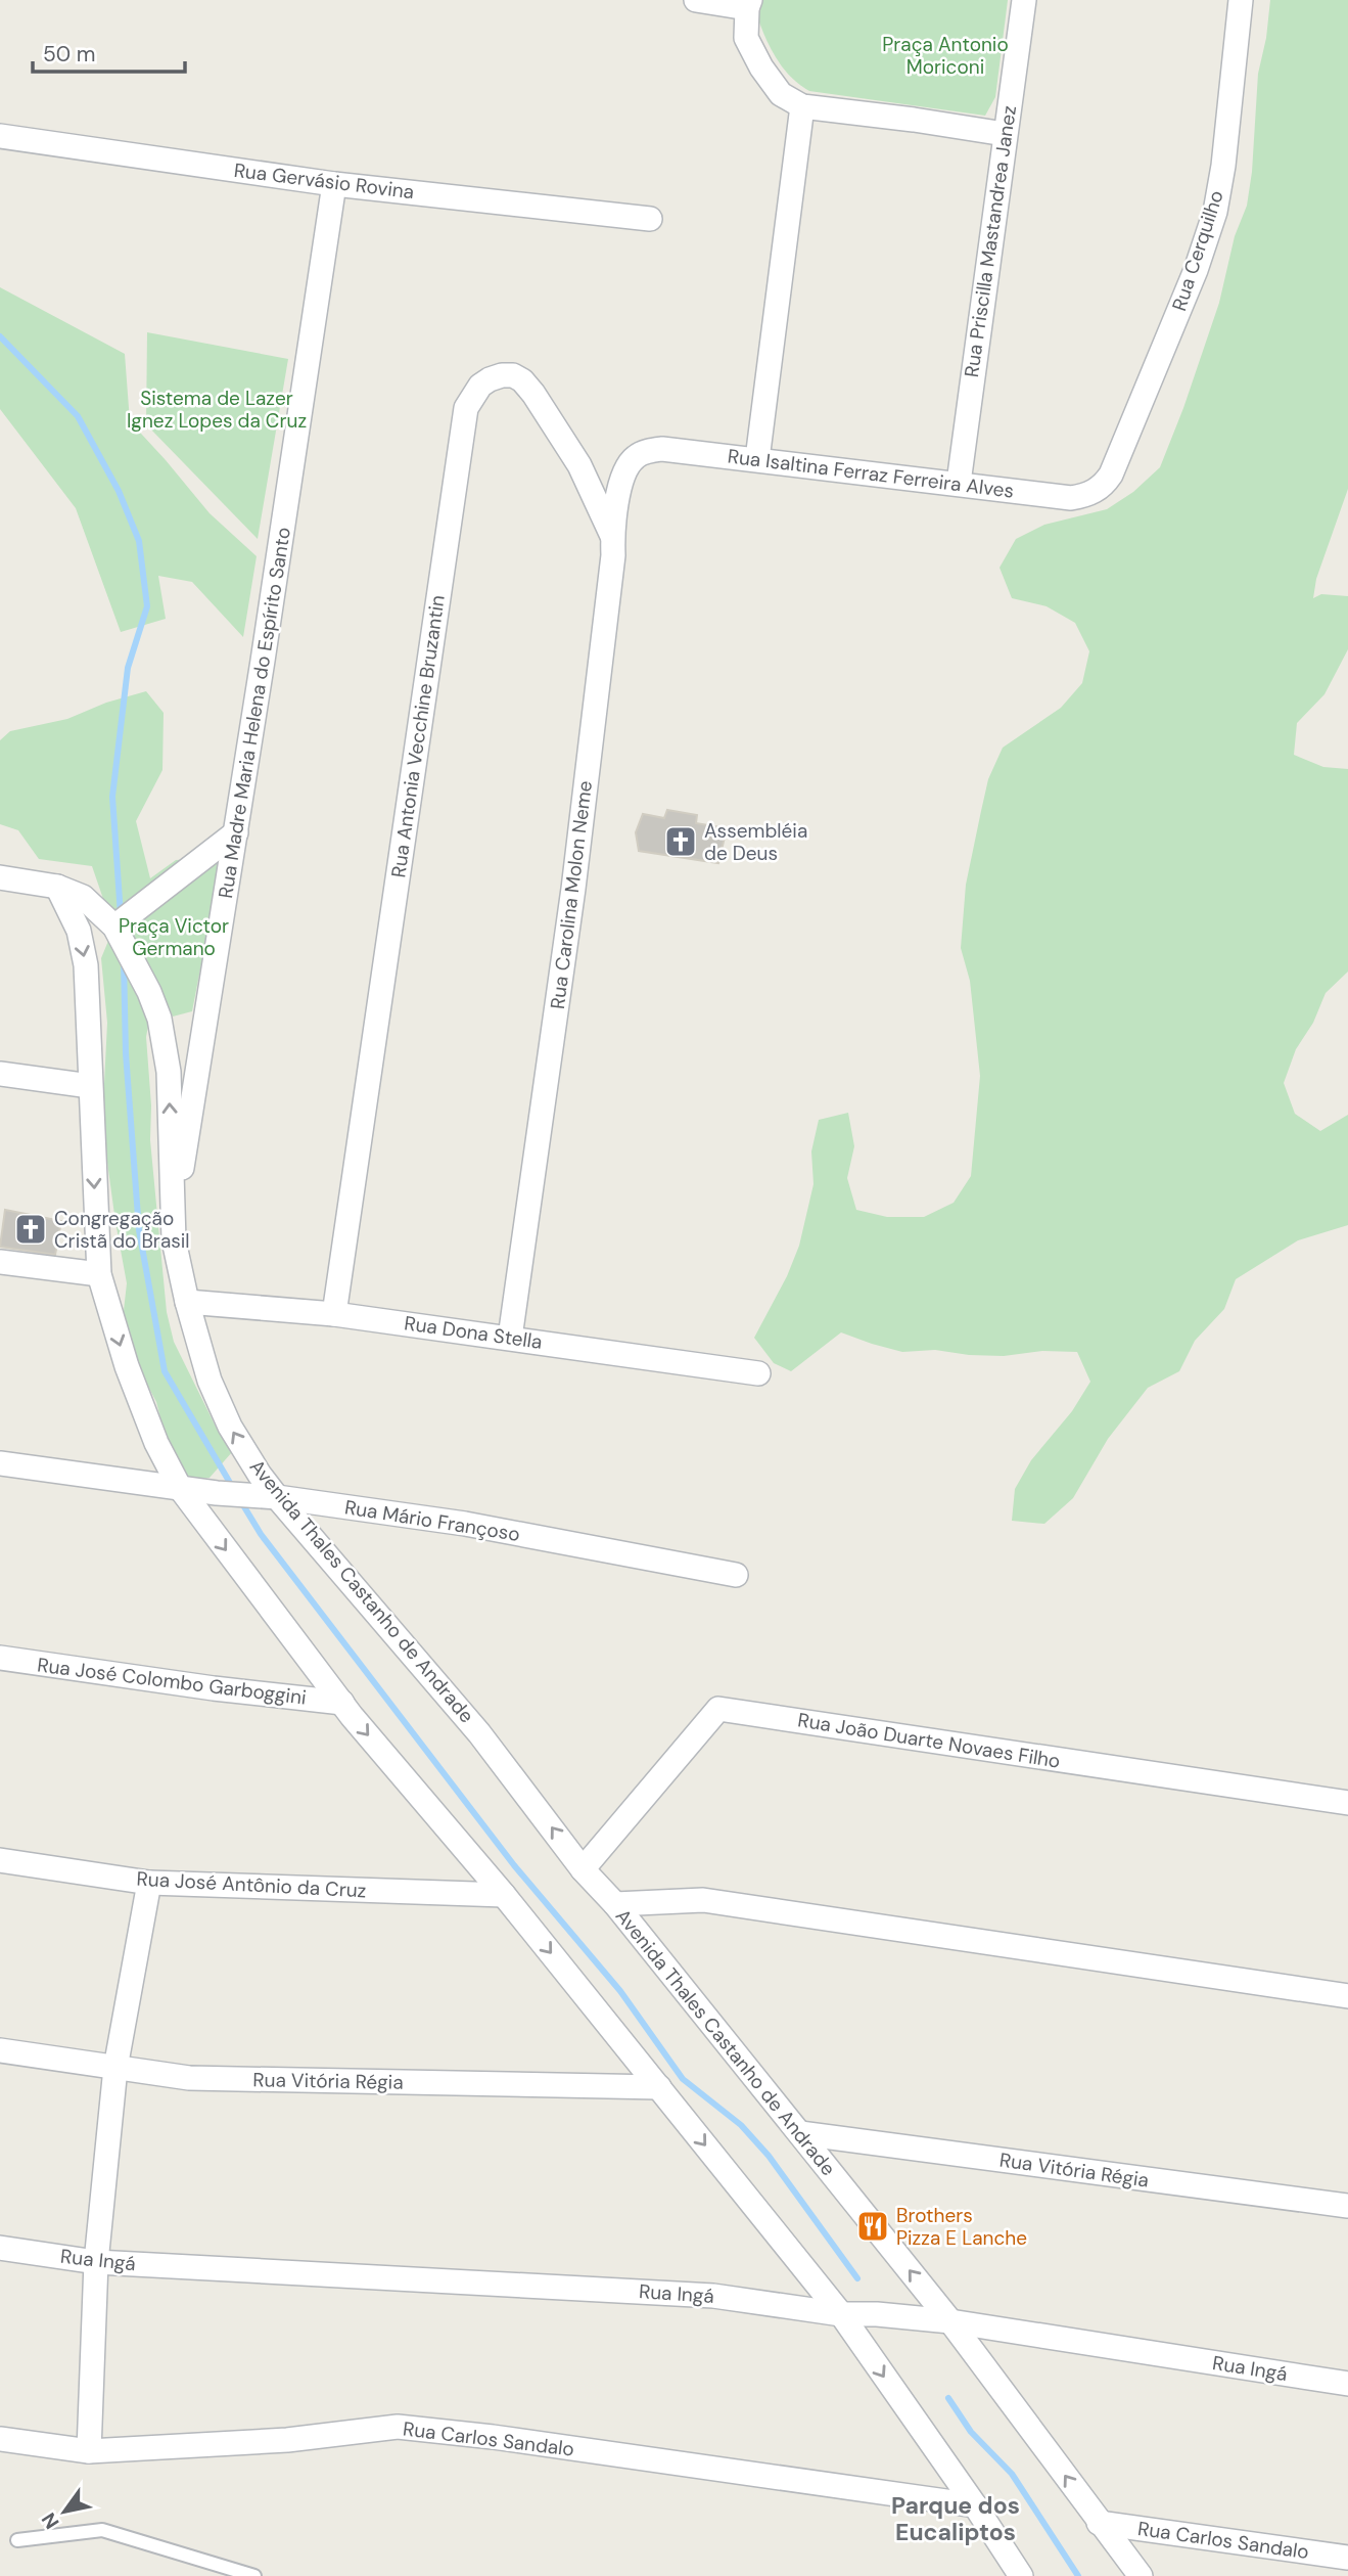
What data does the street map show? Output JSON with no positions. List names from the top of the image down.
{
  "streets": {
    "street": [
      "Rua Gervásio Rovina",
      "Rua Priscilla Mastandrea Janez",
      "Rua Cerquilho",
      "Rua Isaltina Ferraz Ferreira Alves",
      "Rua Madre Maria Helena do Espírito Santo",
      "Rua Antonia Vecchine Bruzantin",
      "Rua Carolina Molon Neme",
      "Rua Dona Stella",
      "Rua Mário Françoso",
      "Avenida Thales Castanho de Andrade",
      "Rua José Colombo Garboggini",
      "Rua João Duarte Novaes Filho",
      "Rua José Antônio da Cruz",
      "Rua Vitória Régia",
      "Rua Ingá",
      "Rua Carlos Sandalo"
    ]
  },
  "crossings": [
    ["Rua Gervásio Rovina", "Rua Madre Maria Helena do Espírito Santo"],
    ["Rua Priscilla Mastandrea Janez", "Rua Isaltina Ferraz Ferreira Alves"],
    ["Rua Cerquilho", "Rua Isaltina Ferraz Ferreira Alves"],
    ["Rua Isaltina Ferraz Ferreira Alves", "Rua Carolina Molon Neme"],
    ["Rua Madre Maria Helena do Espírito Santo", "Avenida Thales Castanho de Andrade"],
    ["Rua Antonia Vecchine Bruzantin", "Rua Carolina Molon Neme"],
    ["Rua Antonia Vecchine Bruzantin", "Rua Dona Stella"],
    ["Rua Carolina Molon Neme", "Rua Dona Stella"],
    ["Rua Dona Stella", "Avenida Thales Castanho de Andrade"],
    ["Rua Mário Françoso", "Avenida Thales Castanho de Andrade"],
    ["Avenida Thales Castanho de Andrade", "Rua João Duarte Novaes Filho"],
    ["Avenida Thales Castanho de Andrade", "Rua Vitória Régia"],
    ["Avenida Thales Castanho de Andrade", "Rua Ingá"],
    ["Avenida Thales Castanho de Andrade", "Rua Carlos Sandalo"]
  ],
  "districts": ["Parque dos Eucaliptos"],
  "parks": ["Praça Antonio Moriconi", "Sistema de Lazer Ignez Lopes da Cruz", "Praça Victor Germano"],
  "places": {
    "church": ["Assembléia de Deus", "Congregação Cristã do Brasil"],
    "restaurant": ["Brothers Pizza E Lanche"]
  },
  "scale_bar": "50 m",
  "north": "bottom left"
}
